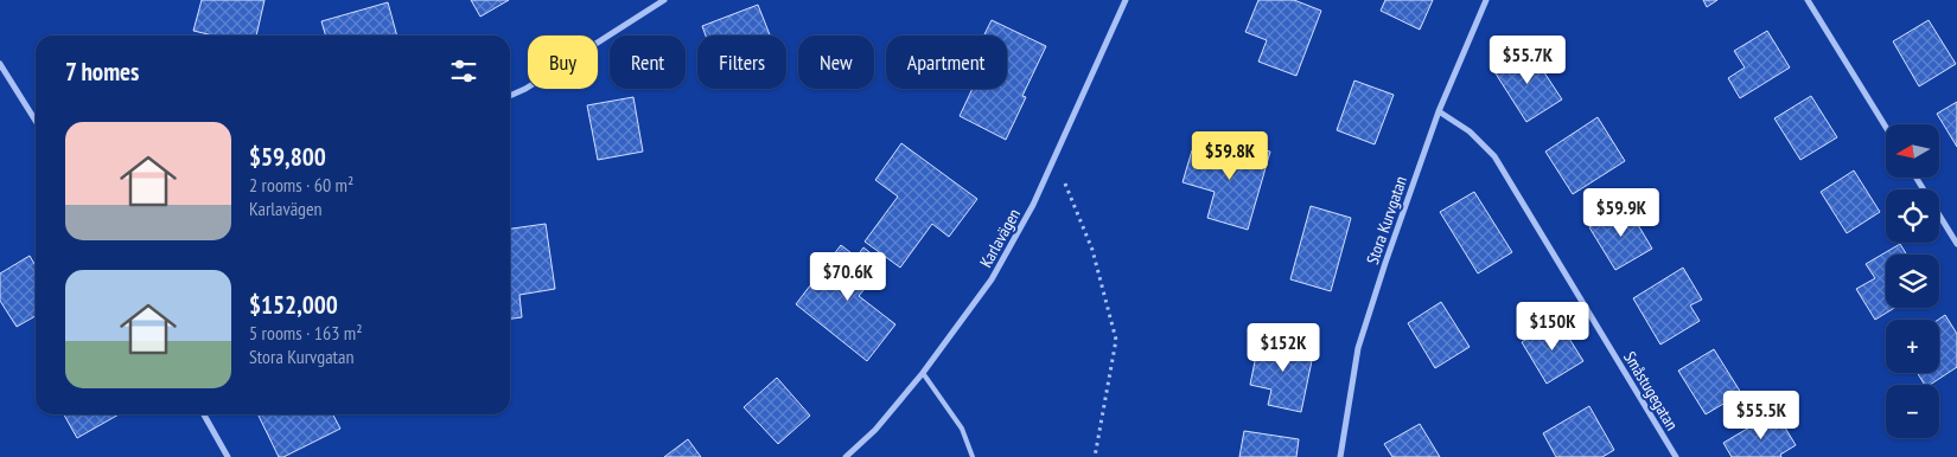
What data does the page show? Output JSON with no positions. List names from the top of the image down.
{
  "streets": {
    "street": ["Stora Kurvgatan", "Karlavägen", "Småstugegatan"]
  },
  "crossings": [
    ["Stora Kurvgatan", "Småstugegatan"]
  ],
  "north": "left",
  "page": {
    "price": [
      "$55.7K",
      "$59.8K",
      "$59.9K",
      "$70.6K",
      "$150K",
      "$152K",
      "$55.5K"
    ],
    "chip": [
      "Buy",
      "Rent",
      "Filters",
      "New",
      "Apartment"
    ],
    "heading": "7 homes",
    "list": [
      {
        "name": "$59,800",
        "note": "2 rooms · 60 m² · Karlavägen"
      },
      {
        "name": "$152,000",
        "note": "5 rooms · 163 m² · Stora Kurvgatan"
      }
    ],
    "map_buttons": ["+", "−"]
  }
}
